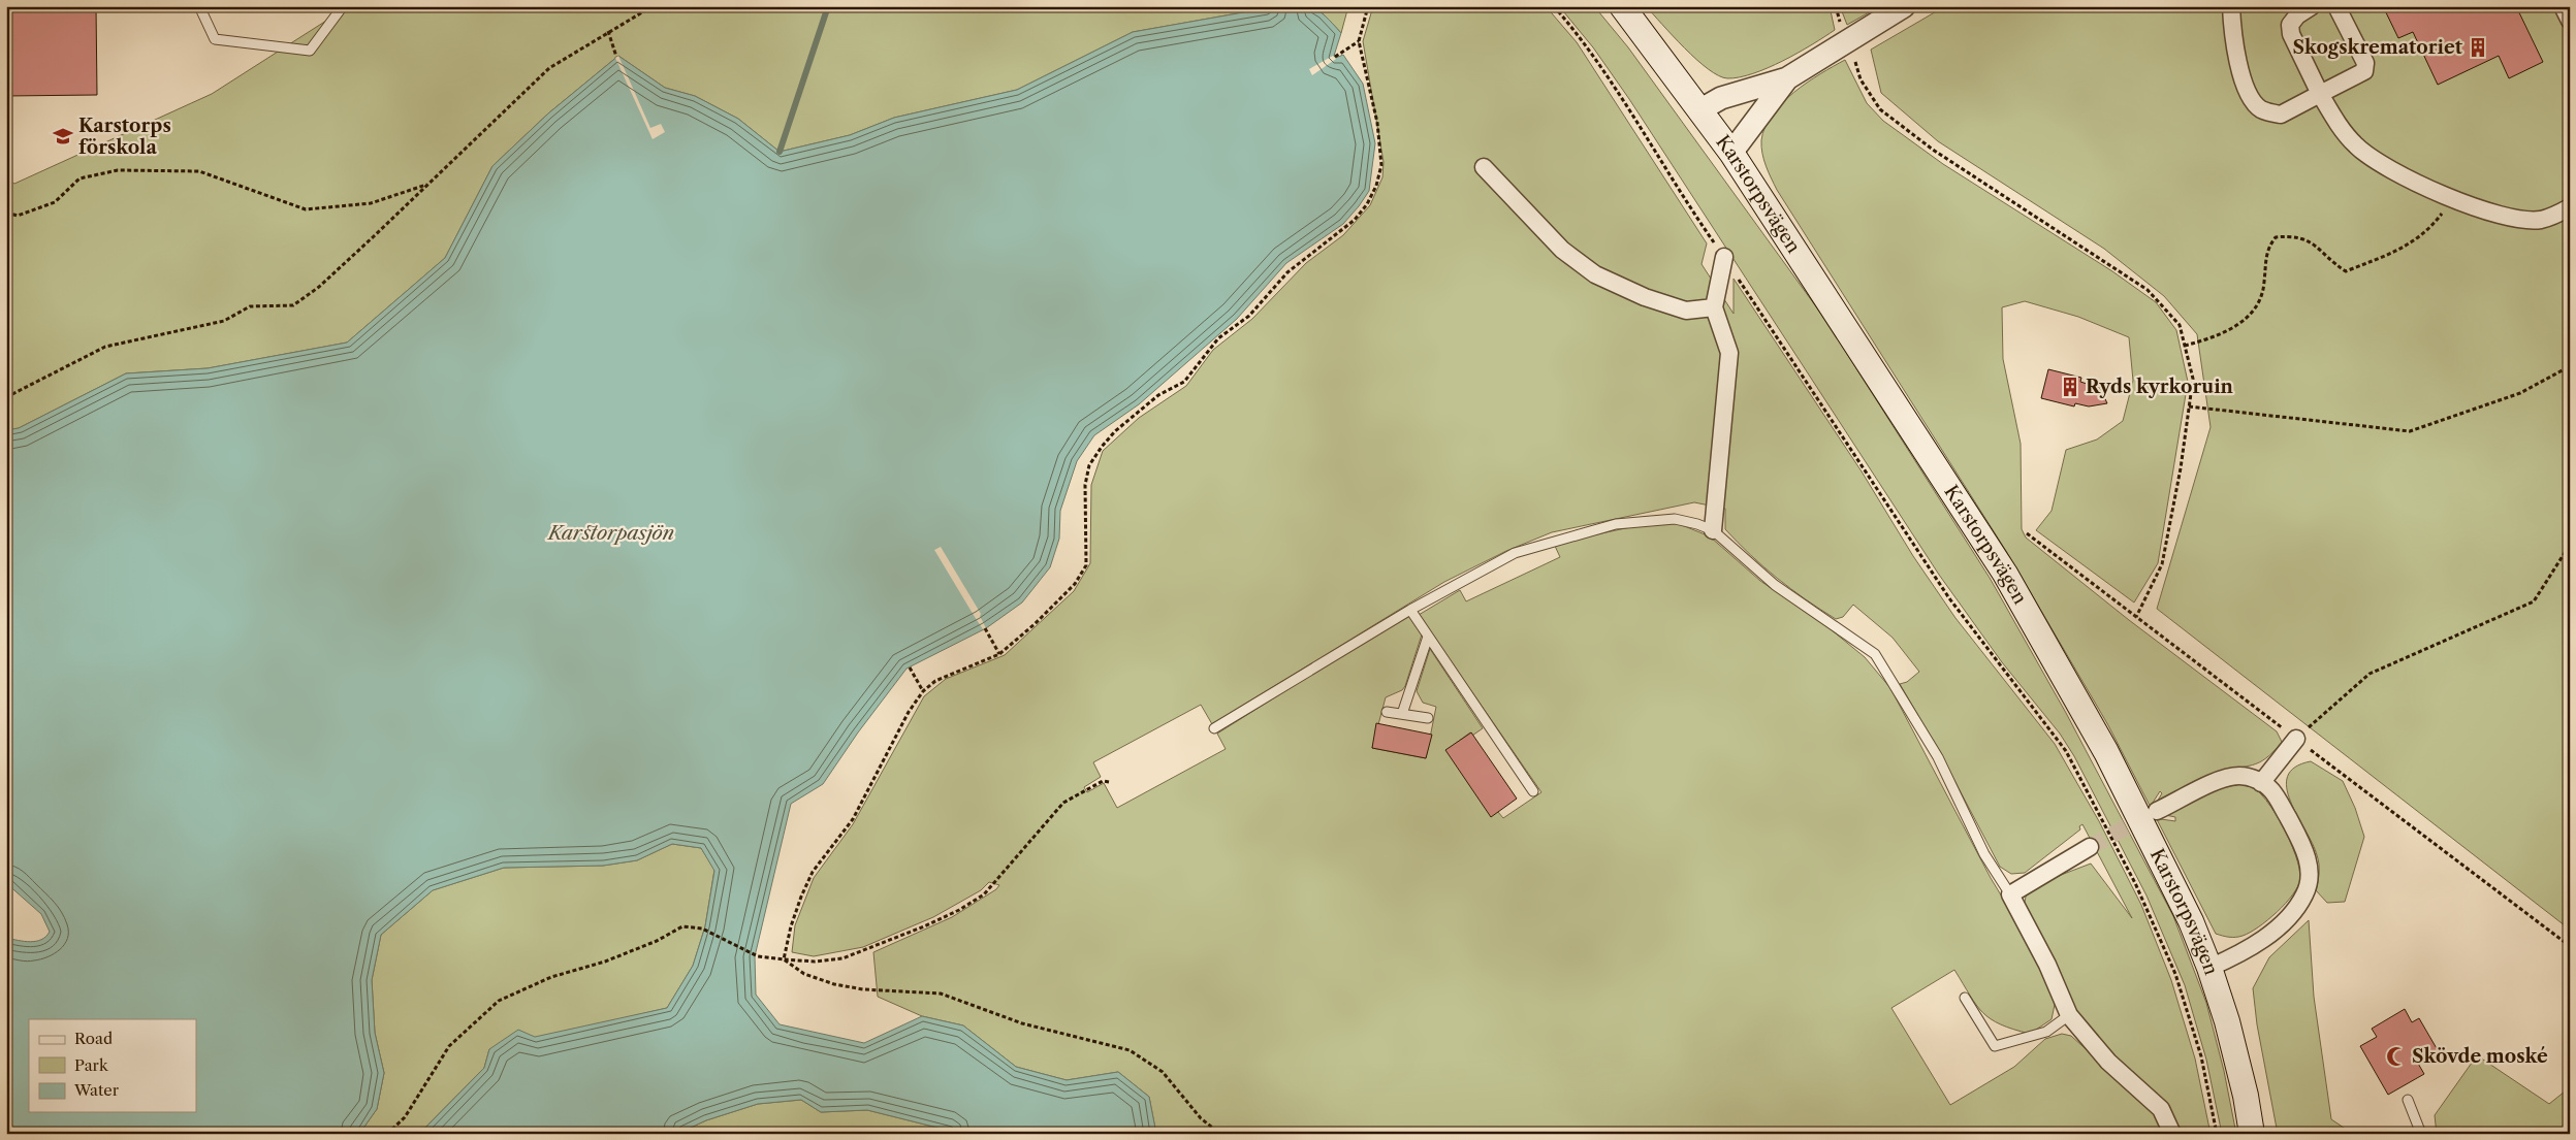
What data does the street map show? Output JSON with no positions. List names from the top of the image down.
{
  "streets": {
    "main road": ["Karstorpsvägen"]
  },
  "water": ["Karstorpasjön"],
  "places": {
    "building": ["Skogskrematoriet", "Ryds kyrkoruin"],
    "school or university": ["Karstorps förskola"],
    "mosque": ["Skövde moské"]
  },
  "legend": ["Road", "Park", "Water"]
}
